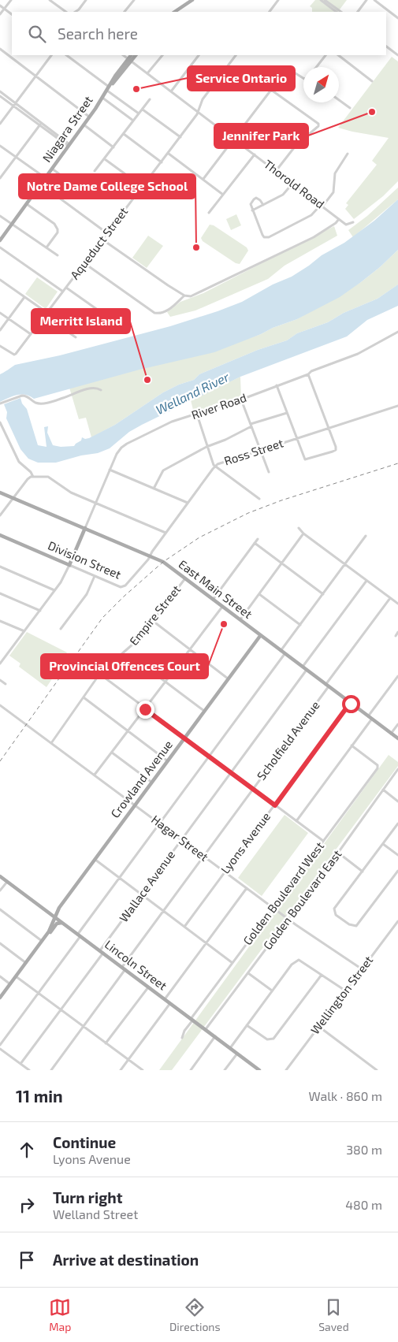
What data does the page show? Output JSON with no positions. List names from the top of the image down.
{
  "streets": {
    "main road": [
      "Niagara Street",
      "Division Street",
      "East Main Street",
      "Crowland Avenue",
      "Lincoln Street"
    ],
    "street": [
      "Thorold Road",
      "Aqueduct Street",
      "River Road",
      "Ross Street",
      "Empire Street",
      "Scholfield Avenue",
      "Hagar Street",
      "Lyons Avenue",
      "Wallace Avenue",
      "Golden Boulevard West",
      "Golden Boulevard East",
      "Wellington Street"
    ]
  },
  "crossings": [
    ["Niagara Street", "Thorold Road"],
    ["Thorold Road", "Aqueduct Street"],
    ["River Road", "East Main Street"],
    ["Ross Street", "Division Street"],
    ["Ross Street", "East Main Street"],
    ["Division Street", "East Main Street"],
    ["East Main Street", "Empire Street"],
    ["East Main Street", "Scholfield Avenue"],
    ["East Main Street", "Crowland Avenue"],
    ["East Main Street", "Lyons Avenue"],
    ["East Main Street", "Wallace Avenue"],
    ["Empire Street", "Hagar Street"],
    ["Scholfield Avenue", "Hagar Street"],
    ["Scholfield Avenue", "Lincoln Street"],
    ["Crowland Avenue", "Hagar Street"],
    ["Crowland Avenue", "Lincoln Street"],
    ["Hagar Street", "Lyons Avenue"],
    ["Hagar Street", "Wallace Avenue"],
    ["Hagar Street", "Golden Boulevard West"],
    ["Hagar Street", "Golden Boulevard East"],
    ["Hagar Street", "Wellington Street"],
    ["Wallace Avenue", "Lincoln Street"],
    ["Golden Boulevard West", "Lincoln Street"],
    ["Golden Boulevard East", "Lincoln Street"]
  ],
  "water": ["Welland River"],
  "places": [
    "Service Ontario",
    "Jennifer Park",
    "Notre Dame College School",
    "Merritt Island",
    "Provincial Offences Court"
  ],
  "north": "top right",
  "page": {
    "search": "Search here",
    "heading": ["11 min", "Walk · 860 m"],
    "list": [
      ["Continue", "Lyons Avenue", "380 m"],
      ["Turn right", "Welland Street", "480 m"],
      "Arrive at destination"
    ],
    "nav": ["Map", "Directions", "Saved"]
  }
}
